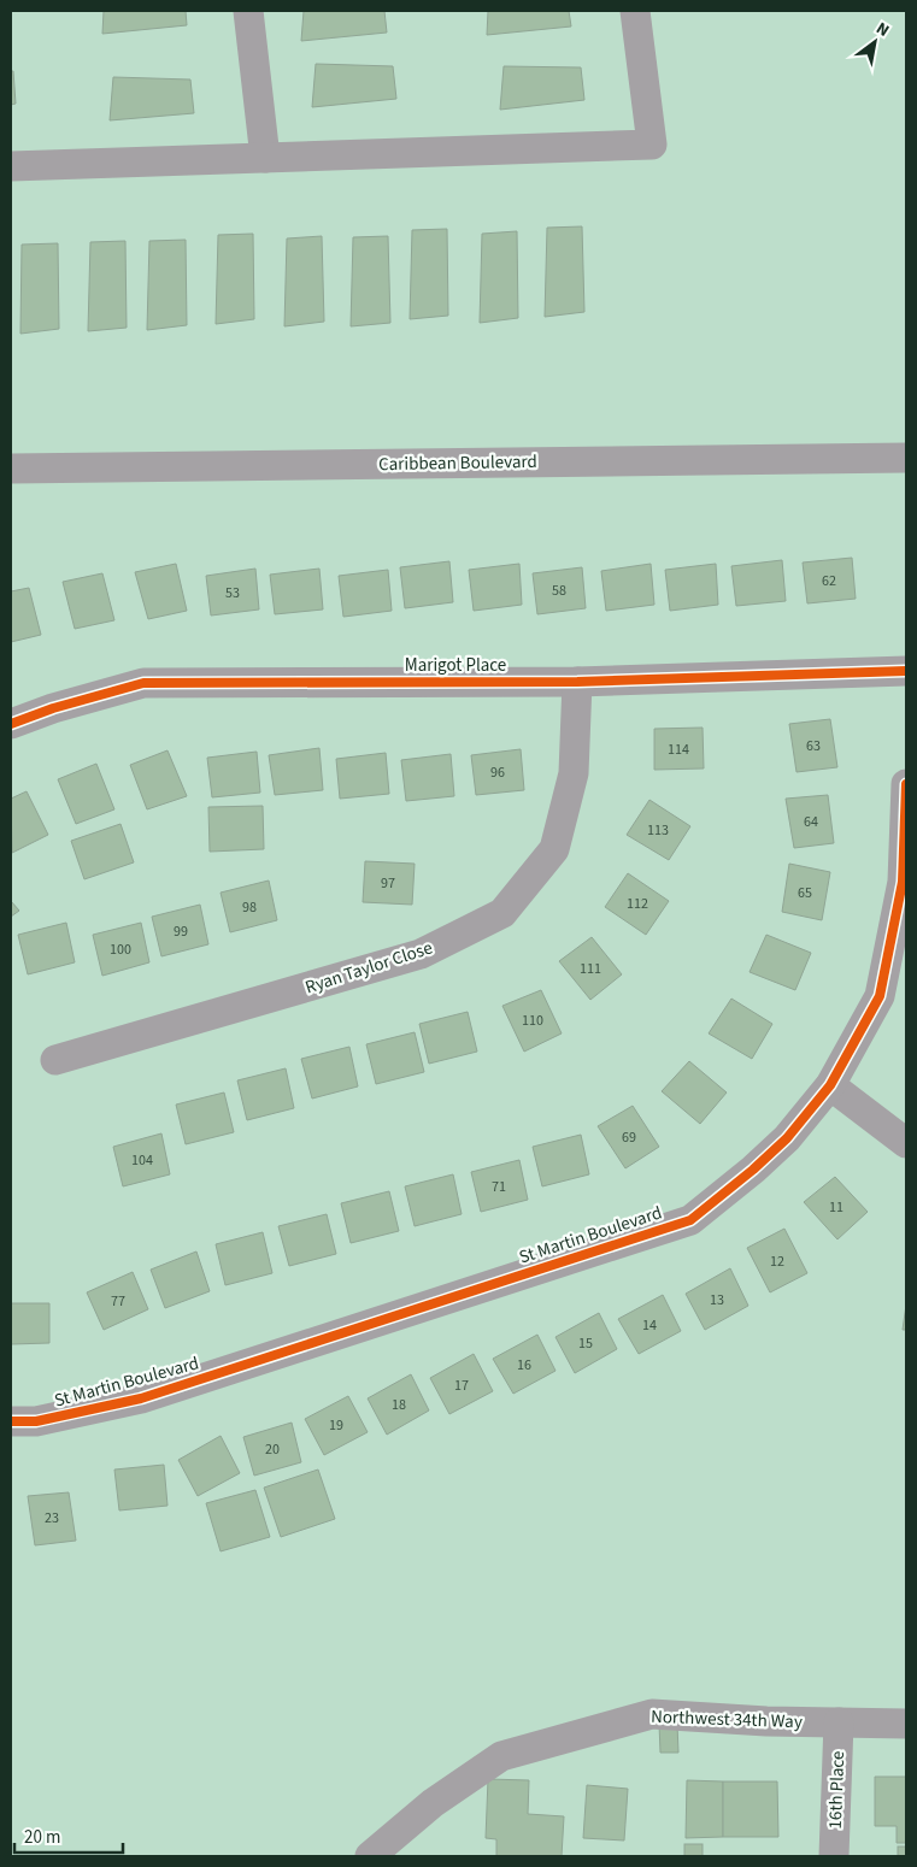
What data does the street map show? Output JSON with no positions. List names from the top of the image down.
{
  "streets": {
    "street": [
      "Caribbean Boulevard",
      "Marigot Place",
      "Ryan Taylor Close",
      "St Martin Boulevard",
      "Northwest 34th Way",
      "16th Place"
    ]
  },
  "crossings": [
    ["Marigot Place", "Ryan Taylor Close"],
    ["Northwest 34th Way", "16th Place"]
  ],
  "house_numbers": [
    "62",
    "58",
    "53",
    "63",
    "114",
    "96",
    "64",
    "113",
    "97",
    "65",
    "112",
    "98",
    "99",
    "100",
    "111",
    "110",
    "69",
    "104",
    "71",
    "11",
    "12",
    "13",
    "77",
    "14",
    "15",
    "16",
    "17",
    "18",
    "19",
    "20",
    "23"
  ],
  "scale_bar": "20 m",
  "north": "top right"
}
